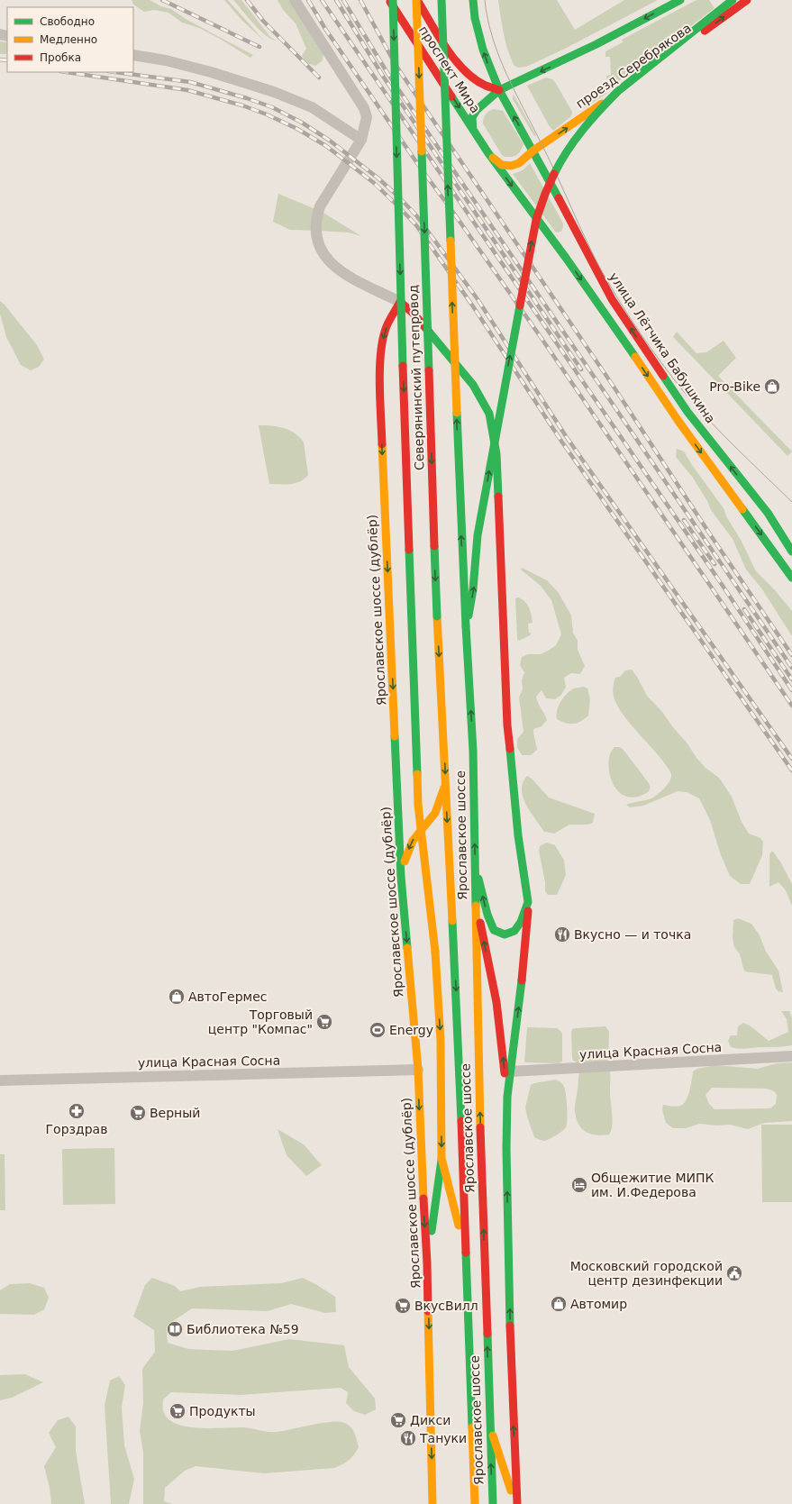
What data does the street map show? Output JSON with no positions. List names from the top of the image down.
{
  "streets": {
    "main road": [
      "проезд Серебрякова",
      "проспект Мира",
      "улица Лётчика Бабушкина",
      "Северянинский путепровод",
      "Ярославское шоссе (дублёр)",
      "Ярославское шоссе"
    ],
    "street": ["улица Красная Сосна"]
  },
  "crossings": [
    ["проезд Серебрякова", "проспект Мира"],
    ["проезд Серебрякова", "улица Лётчика Бабушкина"],
    ["Северянинский путепровод", "Ярославское шоссе"],
    ["Ярославское шоссе (дублёр)", "улица Красная Сосна"]
  ],
  "places": {
    "shop": ["Pro-Bike", "АвтоГермес", "Автомир"],
    "restaurant": ["Вкусно — и точка", "Тануки"],
    "supermarket": [
      "Торговый центр \"Компас\"",
      "Верный",
      "ВкусВилл",
      "Продукты",
      "Дикси"
    ],
    "sports": ["Energy"],
    "pharmacy": ["Горздрав"],
    "hotel": ["Общежитие МИПК им. И.Федерова"],
    "public building": ["Московский городской центр дезинфекции"],
    "library": ["Библиотека №59"]
  },
  "legend": ["Свободно", "Медленно", "Пробка"]
}
